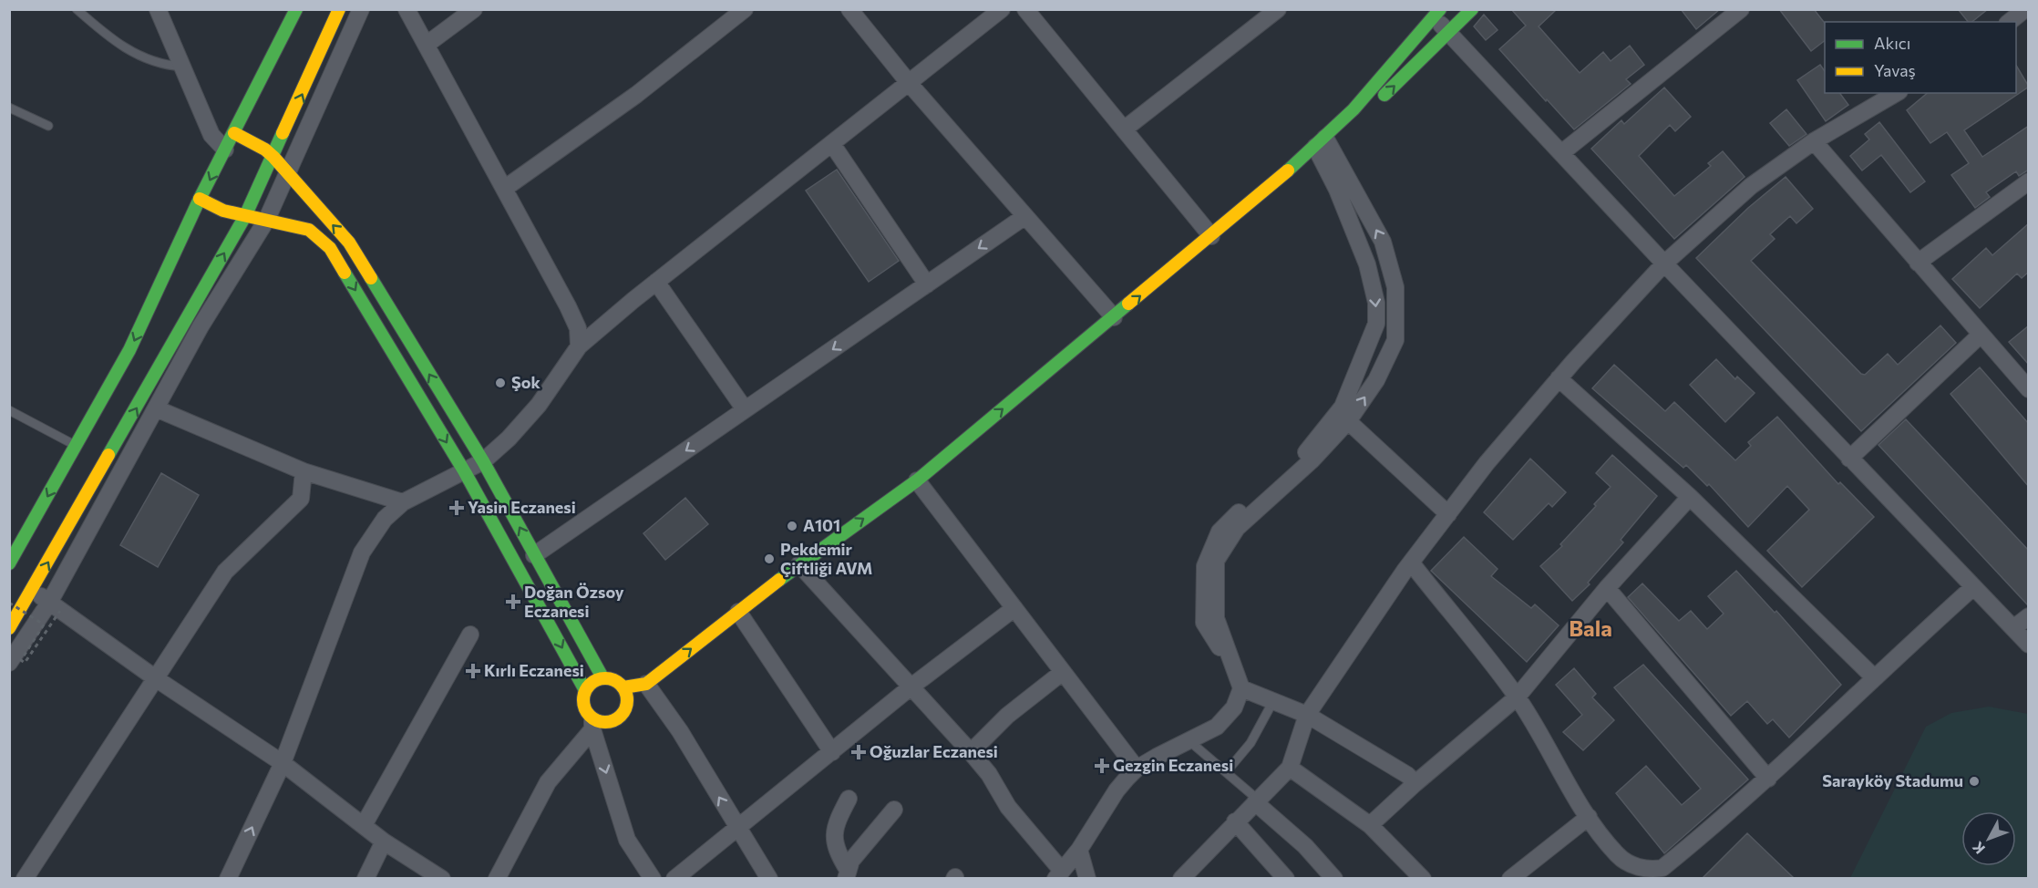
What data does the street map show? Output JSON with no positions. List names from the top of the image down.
{
  "districts": ["Bala"],
  "places": {
    "other": [
      "Şok",
      "A101",
      "Pekdemir Çiftliği AVM",
      "Sarayköy Stadumu"
    ],
    "health": [
      "Yasin Eczanesi",
      "Doğan Özsoy Eczanesi",
      "Kırlı Eczanesi",
      "Oğuzlar Eczanesi",
      "Gezgin Eczanesi"
    ]
  },
  "legend": ["Akıcı", "Yavaş"],
  "north": "bottom left"
}
